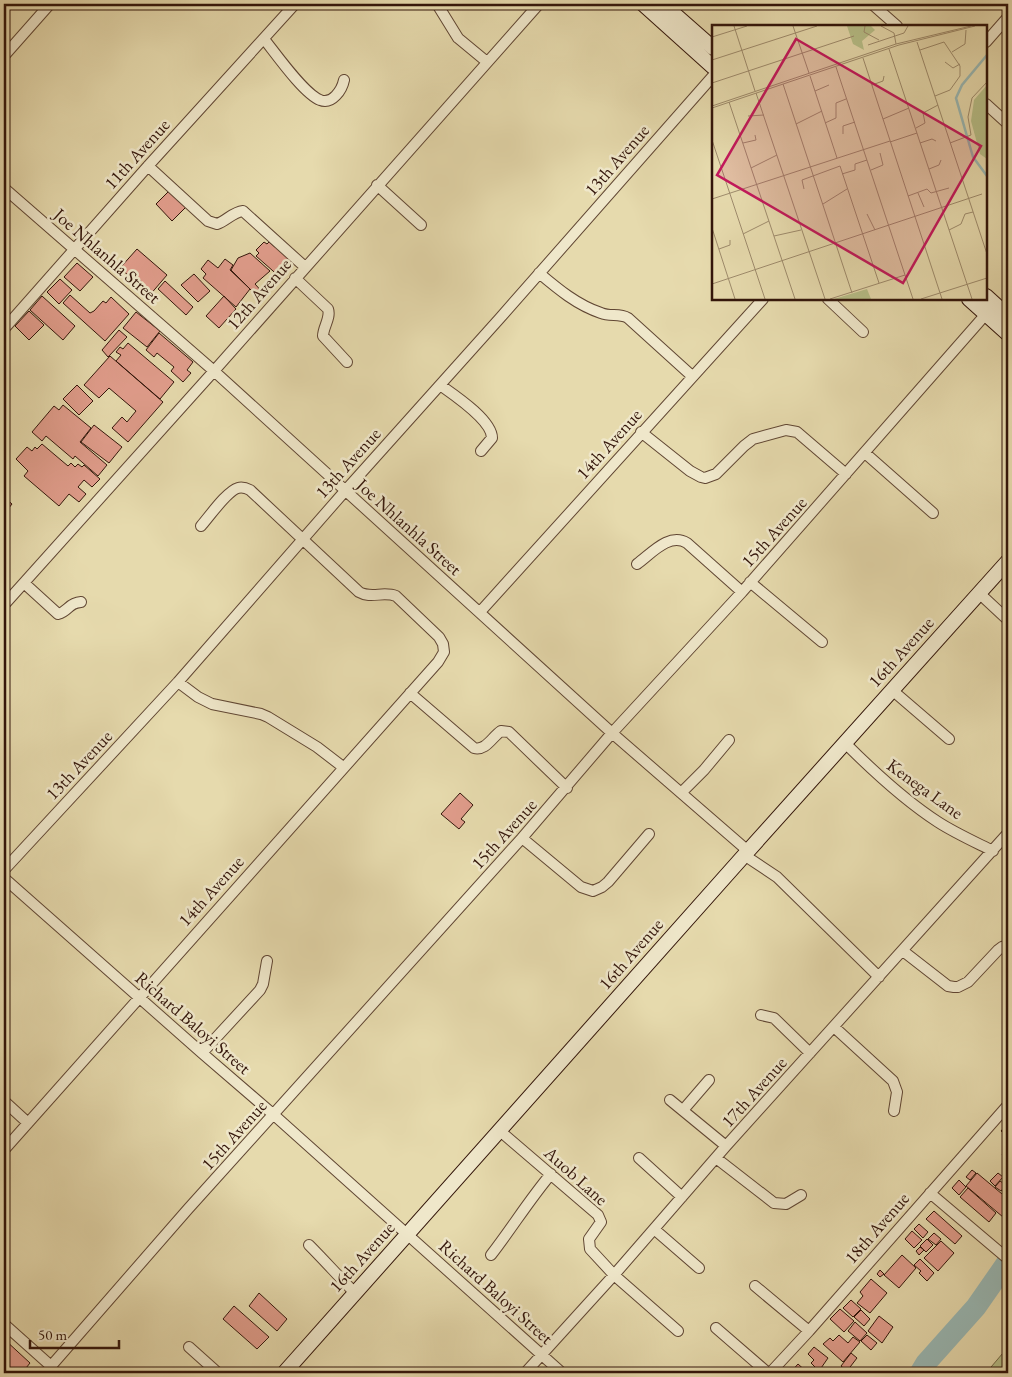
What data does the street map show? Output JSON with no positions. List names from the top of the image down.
{
  "streets": {
    "street": [
      "11th Avenue",
      "13th Avenue",
      "Joe Nhlanhla Street",
      "12th Avenue",
      "14th Avenue",
      "15th Avenue",
      "16th Avenue",
      "Kenega Lane",
      "Richard Baloyi Street",
      "17th Avenue",
      "Auob Lane",
      "18th Avenue"
    ]
  },
  "crossings": [
    ["11th Avenue", "Joe Nhlanhla Street"],
    ["13th Avenue", "Joe Nhlanhla Street"],
    ["13th Avenue", "14th Avenue"],
    ["Joe Nhlanhla Street", "12th Avenue"],
    ["Joe Nhlanhla Street", "14th Avenue"],
    ["Joe Nhlanhla Street", "15th Avenue"],
    ["Joe Nhlanhla Street", "16th Avenue"],
    ["Joe Nhlanhla Street", "17th Avenue"],
    ["14th Avenue", "Richard Baloyi Street"],
    ["15th Avenue", "Richard Baloyi Street"],
    ["16th Avenue", "Kenega Lane"],
    ["16th Avenue", "Richard Baloyi Street"],
    ["16th Avenue", "Auob Lane"],
    ["Kenega Lane", "17th Avenue"],
    ["Richard Baloyi Street", "17th Avenue"],
    ["17th Avenue", "Auob Lane"]
  ],
  "scale_bar": "50 m"
}
